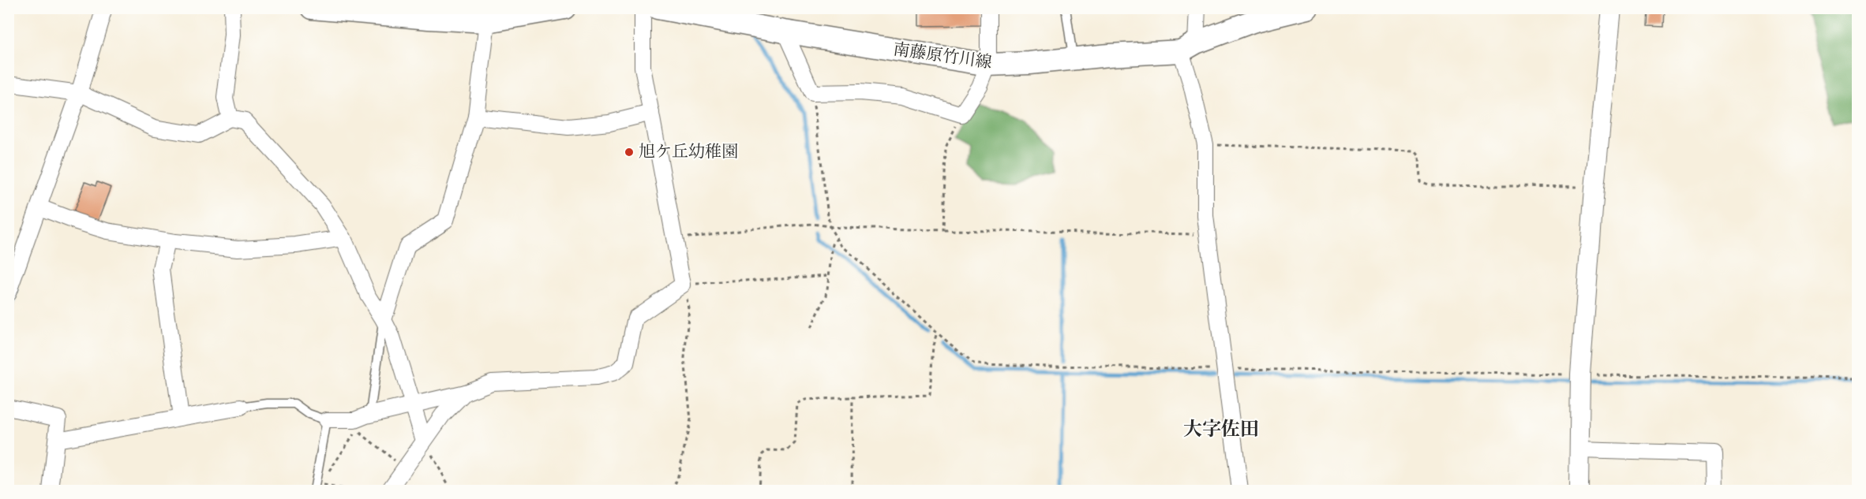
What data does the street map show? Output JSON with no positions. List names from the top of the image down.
{
  "streets": {
    "main road": ["南藤原竹川線"]
  },
  "districts": ["大字佐田"],
  "places": ["旭ケ丘幼稚園"]
}
